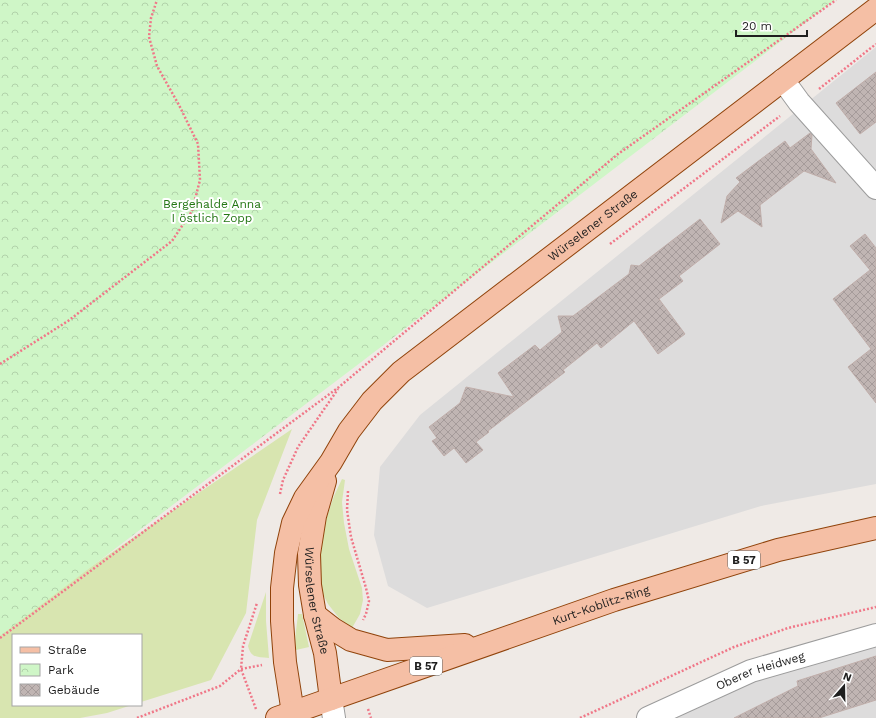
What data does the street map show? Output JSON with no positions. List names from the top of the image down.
{
  "streets": {
    "main road": ["Würselener Straße", "B 57", "Kurt-Koblitz-Ring"],
    "street": ["Oberer Heidweg"]
  },
  "crossings": [
    ["Würselener Straße", "B 57"],
    ["Würselener Straße", "Kurt-Koblitz-Ring"],
    ["B 57", "Kurt-Koblitz-Ring"]
  ],
  "parks": ["Bergehalde Anna I östlich Zopp"],
  "legend": ["Straße", "Park", "Gebäude"],
  "scale_bar": "20 m",
  "north": "top"
}
